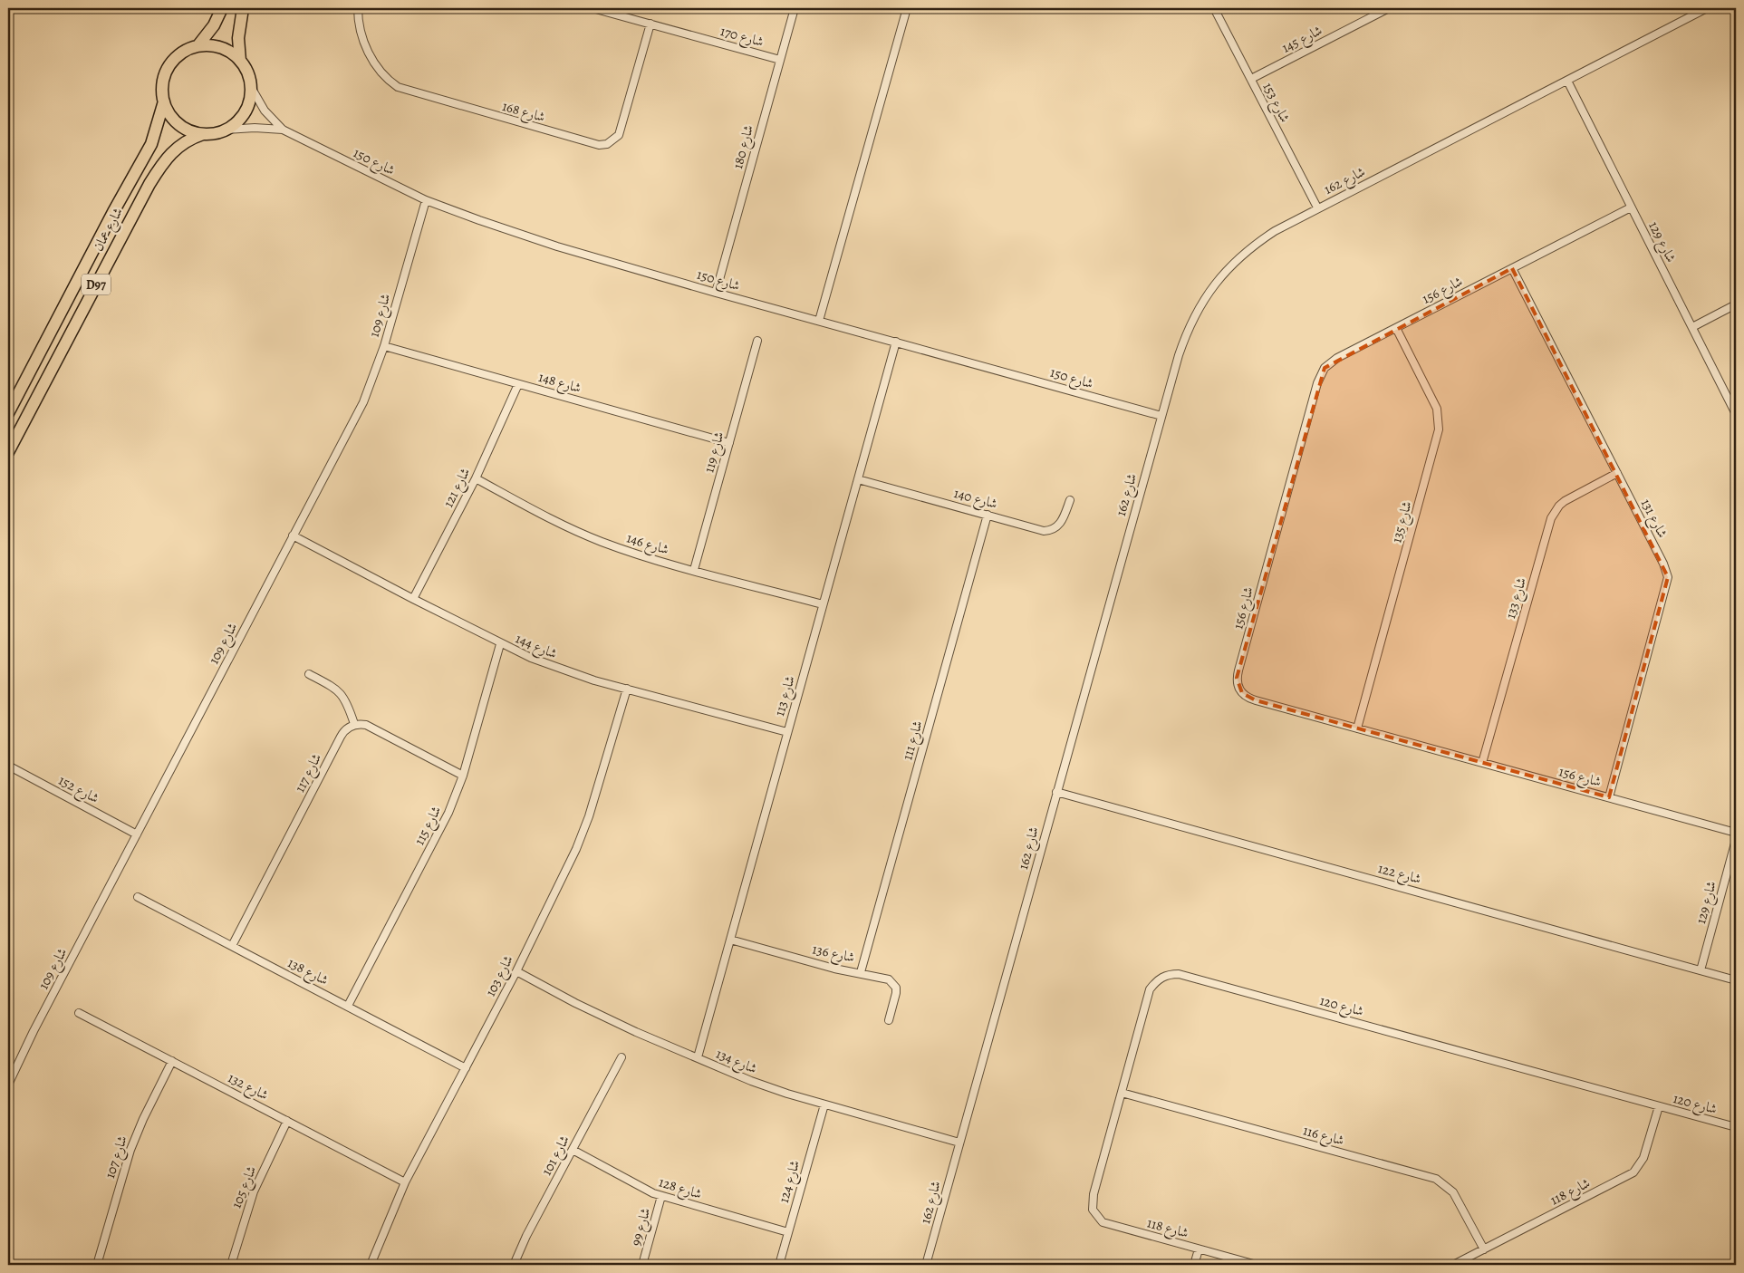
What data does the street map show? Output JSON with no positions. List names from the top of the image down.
{
  "streets": {
    "main road": ["شارع عمان", "D97"],
    "street": [
      "شارع 170",
      "شارع 145",
      "شارع 153",
      "شارع 168",
      "شارع 180",
      "شارع 150",
      "شارع 162",
      "شارع 129",
      "شارع 156",
      "شارع 109",
      "شارع 148",
      "شارع 119",
      "شارع 121",
      "شارع 140",
      "شارع 131",
      "شارع 135",
      "شارع 146",
      "شارع 133",
      "شارع 144",
      "شارع 113",
      "شارع 111",
      "شارع 117",
      "شارع 152",
      "شارع 115",
      "شارع 122",
      "شارع 136",
      "شارع 138",
      "شارع 103",
      "شارع 120",
      "شارع 134",
      "شارع 132",
      "شارع 116",
      "شارع 101",
      "شارع 107",
      "شارع 124",
      "شارع 105",
      "شارع 128",
      "شارع 118",
      "شارع 99"
    ]
  },
  "crossings": [
    ["شارع 170", "شارع 168"],
    ["شارع 170", "شارع 180"],
    ["شارع 145", "شارع 153"],
    ["شارع 153", "شارع 162"],
    ["شارع 180", "شارع 150"],
    ["شارع 150", "شارع 162"],
    ["شارع 150", "شارع عمان"],
    ["شارع 150", "شارع 109"],
    ["شارع 150", "شارع 113"],
    ["شارع 162", "شارع 129"],
    ["شارع 162", "شارع 122"],
    ["شارع 162", "شارع 134"],
    ["شارع 129", "شارع 156"],
    ["شارع 129", "شارع 122"],
    ["شارع 156", "شارع 131"],
    ["شارع 156", "شارع 135"],
    ["شارع 156", "شارع 133"],
    ["شارع 109", "شارع 148"],
    ["شارع 109", "شارع 144"],
    ["شارع 109", "شارع 152"],
    ["شارع 148", "شارع 119"],
    ["شارع 148", "شارع 121"],
    ["شارع 119", "شارع 146"],
    ["شارع 121", "شارع 146"],
    ["شارع 121", "شارع 144"],
    ["شارع 140", "شارع 113"],
    ["شارع 140", "شارع 111"],
    ["شارع 131", "شارع 133"],
    ["شارع 146", "شارع 113"],
    ["شارع 144", "شارع 113"],
    ["شارع 144", "شارع 115"],
    ["شارع 144", "شارع 103"],
    ["شارع 113", "شارع 136"],
    ["شارع 113", "شارع 134"],
    ["شارع 111", "شارع 136"],
    ["شارع 117", "شارع 138"],
    ["شارع 115", "شارع 138"],
    ["شارع 138", "شارع 103"],
    ["شارع 103", "شارع 134"],
    ["شارع 103", "شارع 132"],
    ["شارع 120", "شارع 116"],
    ["شارع 120", "شارع 118"],
    ["شارع 134", "شارع 124"],
    ["شارع 132", "شارع 107"],
    ["شارع 132", "شارع 105"],
    ["شارع 116", "شارع 118"],
    ["شارع 101", "شارع 128"],
    ["شارع 124", "شارع 128"],
    ["شارع 128", "شارع 99"]
  ]
}
